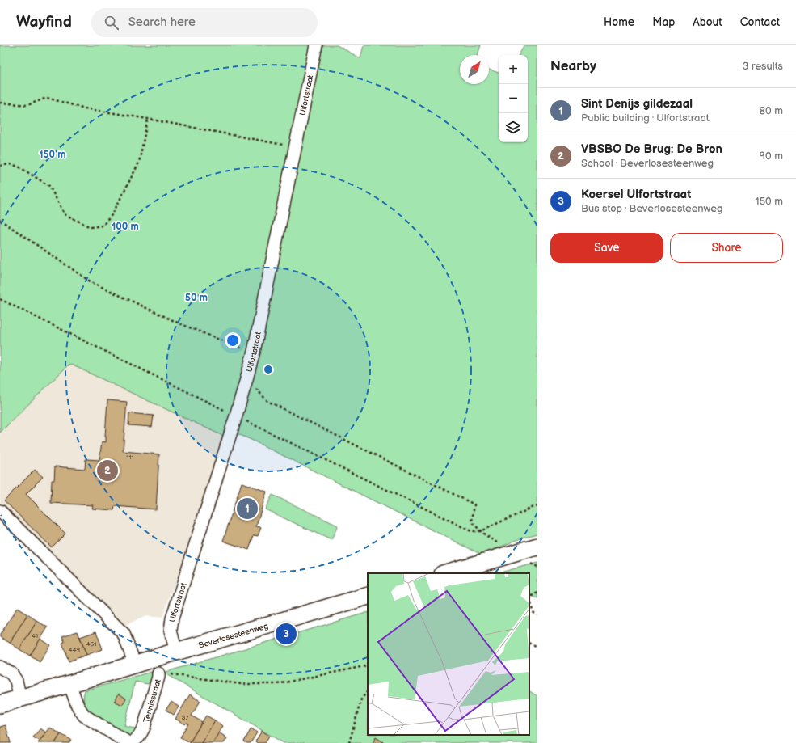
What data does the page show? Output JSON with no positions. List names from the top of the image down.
{
  "streets": {
    "street": ["Ulfortstraat", "Beverlosesteenweg", "Tennisstraat"]
  },
  "crossings": [
    ["Ulfortstraat", "Beverlosesteenweg"]
  ],
  "house_numbers": [
    "111",
    "41",
    "451",
    "449",
    "37"
  ],
  "north": "top right",
  "page": {
    "header": "Wayfind",
    "search": "Search here",
    "nav": [
      "Home",
      "Map",
      "About",
      "Contact"
    ],
    "heading": ["Nearby", "3 results"],
    "map_buttons": ["+", "−"],
    "list": [
      {
        "mark": "1",
        "name": "Sint Denijs gildezaal",
        "note": "Public building · Ulfortstraat",
        "value": "80 m"
      },
      {
        "mark": "2",
        "name": "VBSBO De Brug: De Bron",
        "note": "School · Beverlosesteenweg",
        "value": "90 m"
      },
      {
        "mark": "3",
        "name": "Koersel Ulfortstraat",
        "note": "Bus stop · Beverlosesteenweg",
        "value": "150 m"
      }
    ],
    "buttons": ["Save", "Share"],
    "pins": ["2", "1", "3"]
  },
  "rings": ["150 m", "100 m", "50 m"]
}
